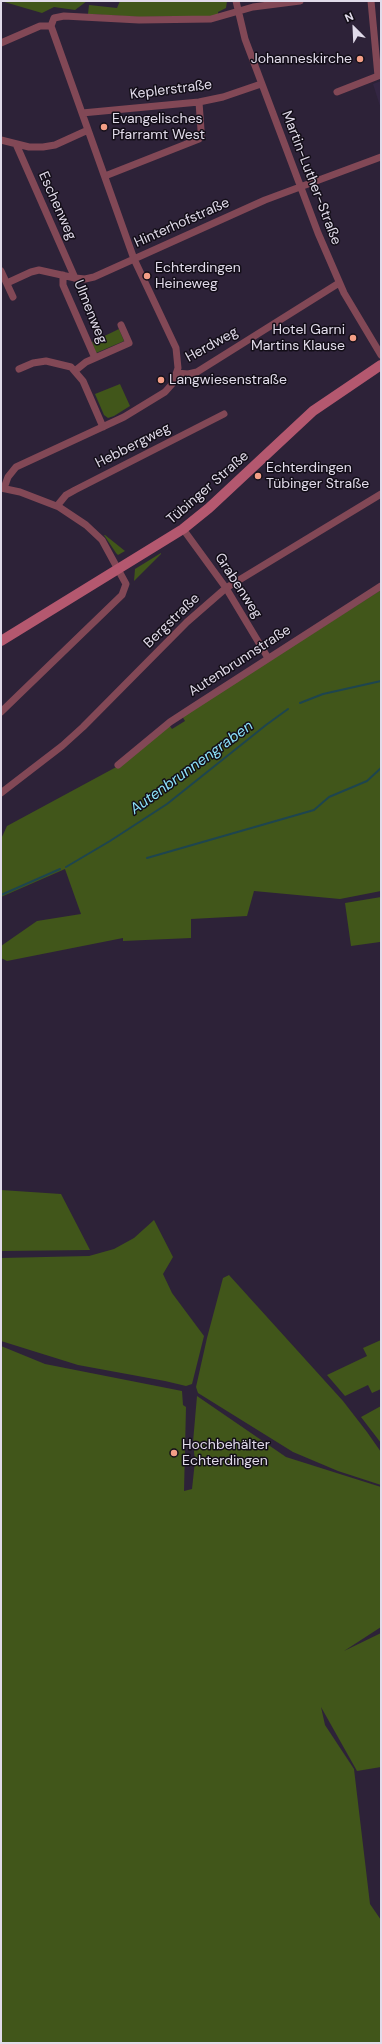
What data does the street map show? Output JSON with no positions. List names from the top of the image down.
{
  "streets": {
    "main road": ["Tübinger Straße"],
    "street": [
      "Keplerstraße",
      "Martin-Luther-Straße",
      "Eschenweg",
      "Hinterhofstraße",
      "Ulmenweg",
      "Herdweg",
      "Hebbergweg",
      "Grabenweg",
      "Bergstraße",
      "Autenbrunnstraße"
    ]
  },
  "crossings": [
    ["Keplerstraße", "Martin-Luther-Straße"],
    ["Martin-Luther-Straße", "Hinterhofstraße"],
    ["Martin-Luther-Straße", "Herdweg"],
    ["Eschenweg", "Hinterhofstraße"],
    ["Hinterhofstraße", "Ulmenweg"],
    ["Tübinger Straße", "Grabenweg"],
    ["Grabenweg", "Bergstraße"],
    ["Grabenweg", "Autenbrunnstraße"]
  ],
  "water": ["Autenbrunnengraben"],
  "places": [
    "Johanneskirche",
    "Evangelisches Pfarramt West",
    "Echterdingen Heineweg",
    "Hotel Garni Martins Klause",
    "Langwiesenstraße",
    "Echterdingen Tübinger Straße",
    "Hochbehälter Echterdingen"
  ],
  "north": "top left"
}
